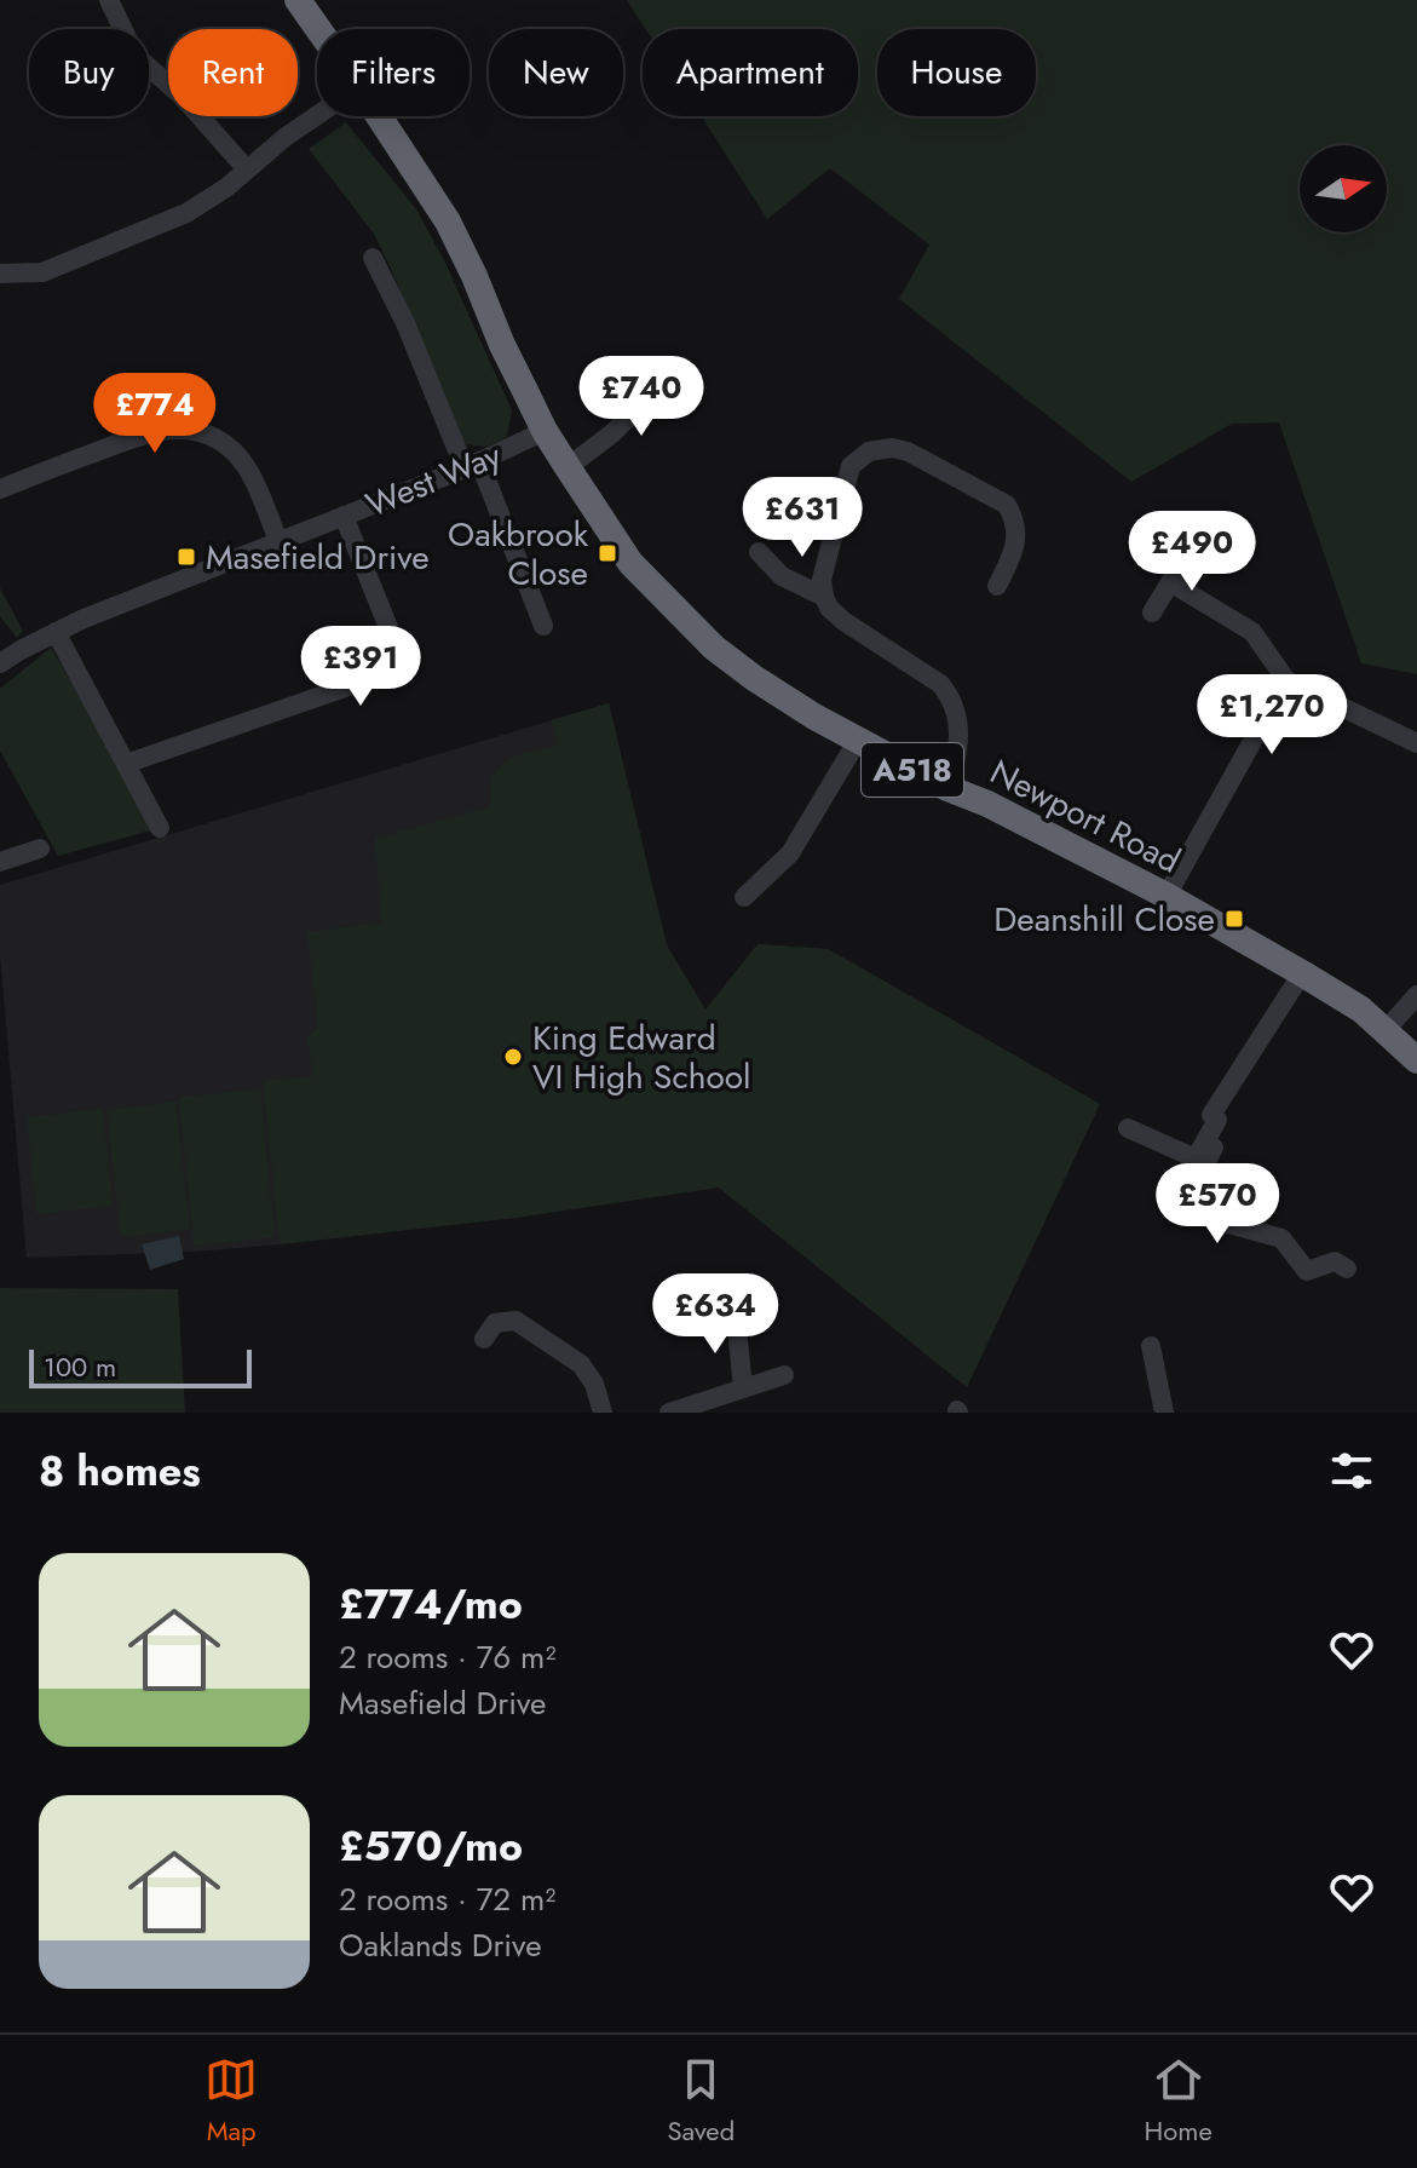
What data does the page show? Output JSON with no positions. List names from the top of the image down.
{
  "streets": {
    "highway": ["A518", "Newport Road"],
    "street": ["West Way"]
  },
  "crossings": [
    ["West Way", "Newport Road"]
  ],
  "places": {
    "transit": ["Oakbrook Close", "Masefield Drive", "Deanshill Close"],
    "other": ["King Edward VI High School"]
  },
  "scale_bar": "100 m",
  "north": "right",
  "page": {
    "chip": [
      "Buy",
      "Rent",
      "Filters",
      "New",
      "Apartment",
      "House"
    ],
    "price": [
      "£740",
      "£774",
      "£631",
      "£490",
      "£391",
      "£1,270",
      "£570",
      "£634"
    ],
    "scale": "100 m",
    "heading": "8 homes",
    "list": [
      {
        "name": "£774/mo",
        "note": "2 rooms · 76 m² · Masefield Drive"
      },
      {
        "name": "£570/mo",
        "note": "2 rooms · 72 m² · Oaklands Drive"
      }
    ],
    "tabs": ["Map", "Saved", "Home"]
  }
}
